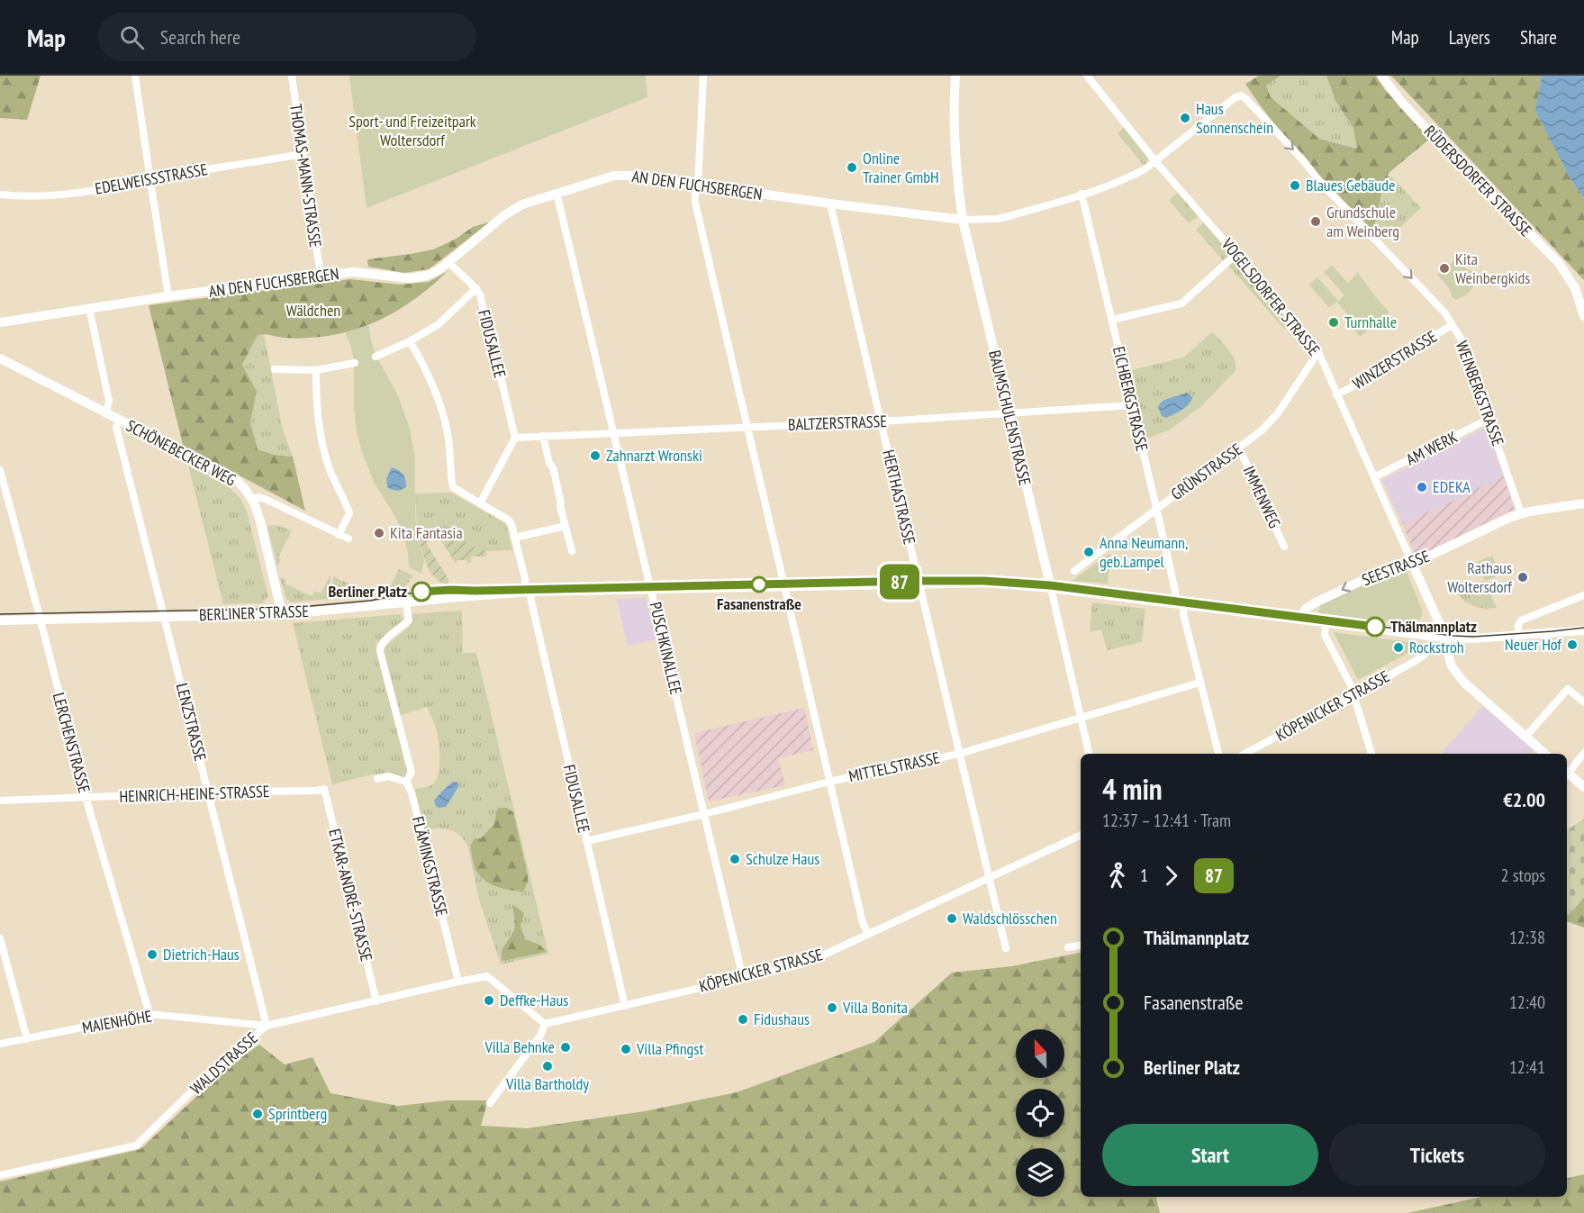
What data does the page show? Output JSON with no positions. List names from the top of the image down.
{
  "streets": {
    "street": [
      "THOMAS-MANN-STRASSE",
      "EDELWEISSSTRASSE",
      "RÜDERSDORFER STRASSE",
      "AN DEN FUCHSBERGEN",
      "VOGELSDORFER STRASSE",
      "FIDUSALLEE",
      "WINZERSTRASSE",
      "WEINBERGSTRASSE",
      "EICHBERGSTRASSE",
      "BAUMSCHULENSTRASSE",
      "BALTZERSTRASSE",
      "AM WERK",
      "SCHÖNEBECKER WEG",
      "GRÜNSTRASSE",
      "HERTHASTRASSE",
      "IMMENWEG",
      "SEESTRASSE",
      "BERLINER STRASSE",
      "PUSCHKINALLEE",
      "KÖPENICKER STRASSE",
      "LENZSTRASSE",
      "LERCHENSTRASSE",
      "MITTELSTRASSE",
      "HEINRICH-HEINE-STRASSE",
      "FLÄMINGSTRASSE",
      "ETKAR-ANDRÉ-STRASSE",
      "MAIENHÖHE",
      "WALDSTRASSE"
    ]
  },
  "crossings": [
    ["THOMAS-MANN-STRASSE", "EDELWEISSSTRASSE"],
    ["THOMAS-MANN-STRASSE", "AN DEN FUCHSBERGEN"],
    ["AN DEN FUCHSBERGEN", "VOGELSDORFER STRASSE"],
    ["AN DEN FUCHSBERGEN", "FIDUSALLEE"],
    ["AN DEN FUCHSBERGEN", "WEINBERGSTRASSE"],
    ["AN DEN FUCHSBERGEN", "EICHBERGSTRASSE"],
    ["AN DEN FUCHSBERGEN", "BAUMSCHULENSTRASSE"],
    ["AN DEN FUCHSBERGEN", "HERTHASTRASSE"],
    ["AN DEN FUCHSBERGEN", "PUSCHKINALLEE"],
    ["VOGELSDORFER STRASSE", "WINZERSTRASSE"],
    ["VOGELSDORFER STRASSE", "AM WERK"],
    ["VOGELSDORFER STRASSE", "GRÜNSTRASSE"],
    ["VOGELSDORFER STRASSE", "SEESTRASSE"],
    ["VOGELSDORFER STRASSE", "BERLINER STRASSE"],
    ["FIDUSALLEE", "BERLINER STRASSE"],
    ["FIDUSALLEE", "KÖPENICKER STRASSE"],
    ["FIDUSALLEE", "MITTELSTRASSE"],
    ["WINZERSTRASSE", "WEINBERGSTRASSE"],
    ["WEINBERGSTRASSE", "AM WERK"],
    ["WEINBERGSTRASSE", "SEESTRASSE"],
    ["EICHBERGSTRASSE", "BALTZERSTRASSE"],
    ["EICHBERGSTRASSE", "GRÜNSTRASSE"],
    ["EICHBERGSTRASSE", "BERLINER STRASSE"],
    ["EICHBERGSTRASSE", "MITTELSTRASSE"],
    ["BAUMSCHULENSTRASSE", "BALTZERSTRASSE"],
    ["BAUMSCHULENSTRASSE", "BERLINER STRASSE"],
    ["BAUMSCHULENSTRASSE", "MITTELSTRASSE"],
    ["BALTZERSTRASSE", "HERTHASTRASSE"],
    ["BALTZERSTRASSE", "PUSCHKINALLEE"],
    ["SCHÖNEBECKER WEG", "BERLINER STRASSE"],
    ["SCHÖNEBECKER WEG", "LENZSTRASSE"],
    ["GRÜNSTRASSE", "IMMENWEG"],
    ["HERTHASTRASSE", "BERLINER STRASSE"],
    ["HERTHASTRASSE", "KÖPENICKER STRASSE"],
    ["HERTHASTRASSE", "MITTELSTRASSE"],
    ["SEESTRASSE", "BERLINER STRASSE"],
    ["BERLINER STRASSE", "PUSCHKINALLEE"],
    ["BERLINER STRASSE", "LENZSTRASSE"],
    ["BERLINER STRASSE", "LERCHENSTRASSE"],
    ["PUSCHKINALLEE", "KÖPENICKER STRASSE"],
    ["PUSCHKINALLEE", "MITTELSTRASSE"],
    ["KÖPENICKER STRASSE", "WALDSTRASSE"],
    ["LENZSTRASSE", "HEINRICH-HEINE-STRASSE"],
    ["LENZSTRASSE", "MAIENHÖHE"],
    ["LENZSTRASSE", "WALDSTRASSE"],
    ["LERCHENSTRASSE", "HEINRICH-HEINE-STRASSE"],
    ["LERCHENSTRASSE", "MAIENHÖHE"],
    ["HEINRICH-HEINE-STRASSE", "ETKAR-ANDRÉ-STRASSE"],
    ["FLÄMINGSTRASSE", "WALDSTRASSE"],
    ["ETKAR-ANDRÉ-STRASSE", "WALDSTRASSE"],
    ["MAIENHÖHE", "WALDSTRASSE"]
  ],
  "one_way": ["WEINBERGSTRASSE", "SEESTRASSE"],
  "parks": ["Sport- und Freizeitpark Woltersdorf", "Wäldchen"],
  "places": [
    "Haus Sonnenschein",
    "Online Trainer GmbH",
    "Blaues Gebäude",
    "Grundschule am Weinberg",
    "Kita Weinbergkids",
    "Turnhalle",
    "Zahnarzt Wronski",
    "EDEKA",
    "Kita Fantasia",
    "Anna Neumann, geb.Lampel",
    "Rathaus Woltersdorf",
    "Fasanenstraße",
    "Berliner Platz",
    "Thälmannplatz",
    "Neuer Hof",
    "Rockstroh",
    "Schulze Haus",
    "Waldschlösschen",
    "Dietrich-Haus",
    "Deffke-Haus",
    "Villa Bonita",
    "Fidushaus",
    "Villa Behnke",
    "Villa Pfingst",
    "Villa Bartholdy",
    "Sprintberg"
  ],
  "lines": ["tram line 87"],
  "north": "top",
  "page": {
    "header": "Map",
    "search": "Search here",
    "nav": ["Map", "Layers", "Share"],
    "on_map": "87",
    "heading": ["4 min", "12:37 – 12:41 · Tram", "€2.00"],
    "legs": ["1", "87", "2 stops"],
    "list": [
      {
        "name": "Thälmannplatz",
        "value": "12:38"
      },
      {
        "name": "Fasanenstraße",
        "value": "12:40"
      },
      {
        "name": "Berliner Platz",
        "value": "12:41"
      }
    ],
    "buttons": ["Start", "Tickets"]
  }
}
